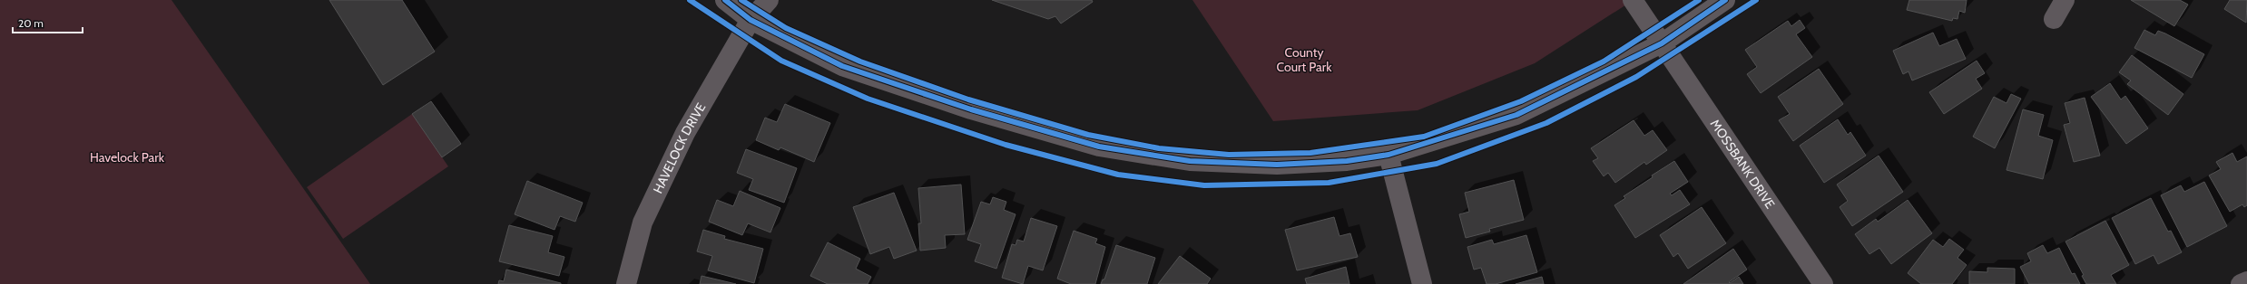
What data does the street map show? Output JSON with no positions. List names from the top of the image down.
{
  "streets": {
    "street": ["HAVELOCK DRIVE", "MOSSBANK DRIVE"]
  },
  "parks": ["County Court Park", "Havelock Park"],
  "scale_bar": "20 m"
}
